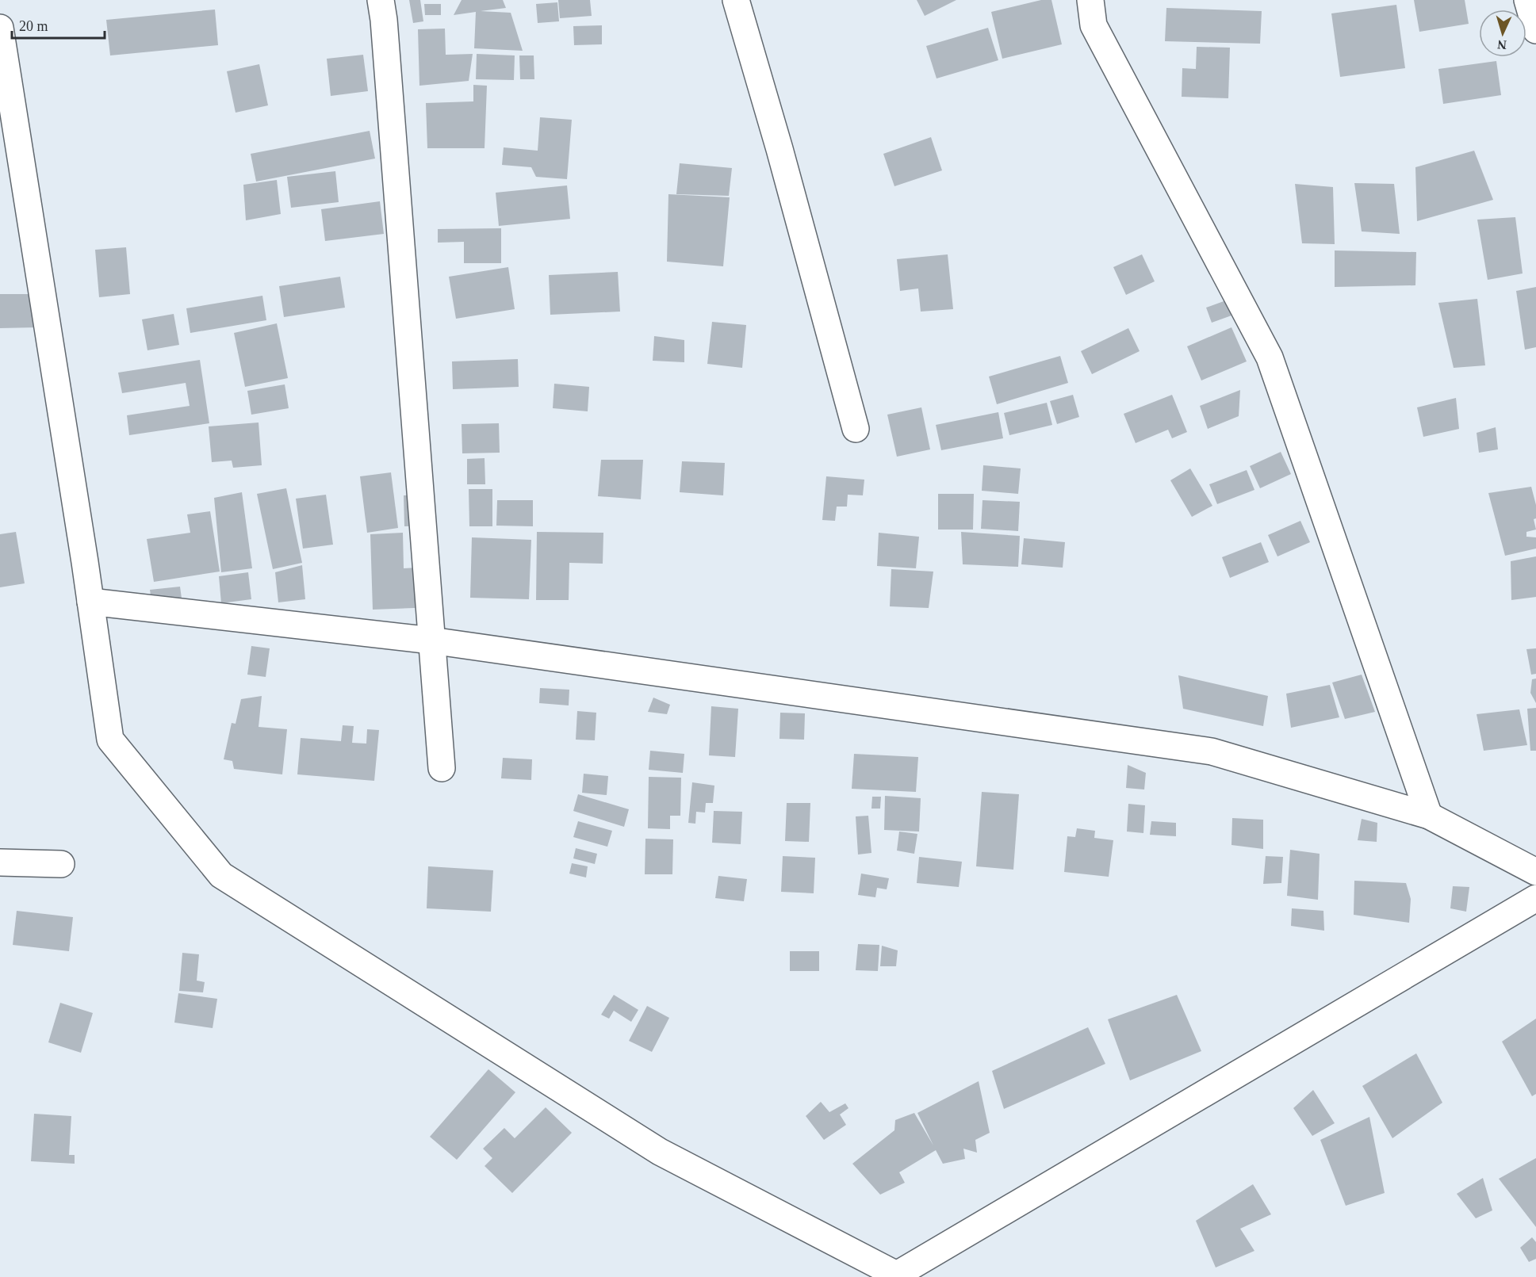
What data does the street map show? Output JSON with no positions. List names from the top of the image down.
{
  "scale_bar": "20 m",
  "north": "bottom"
}
